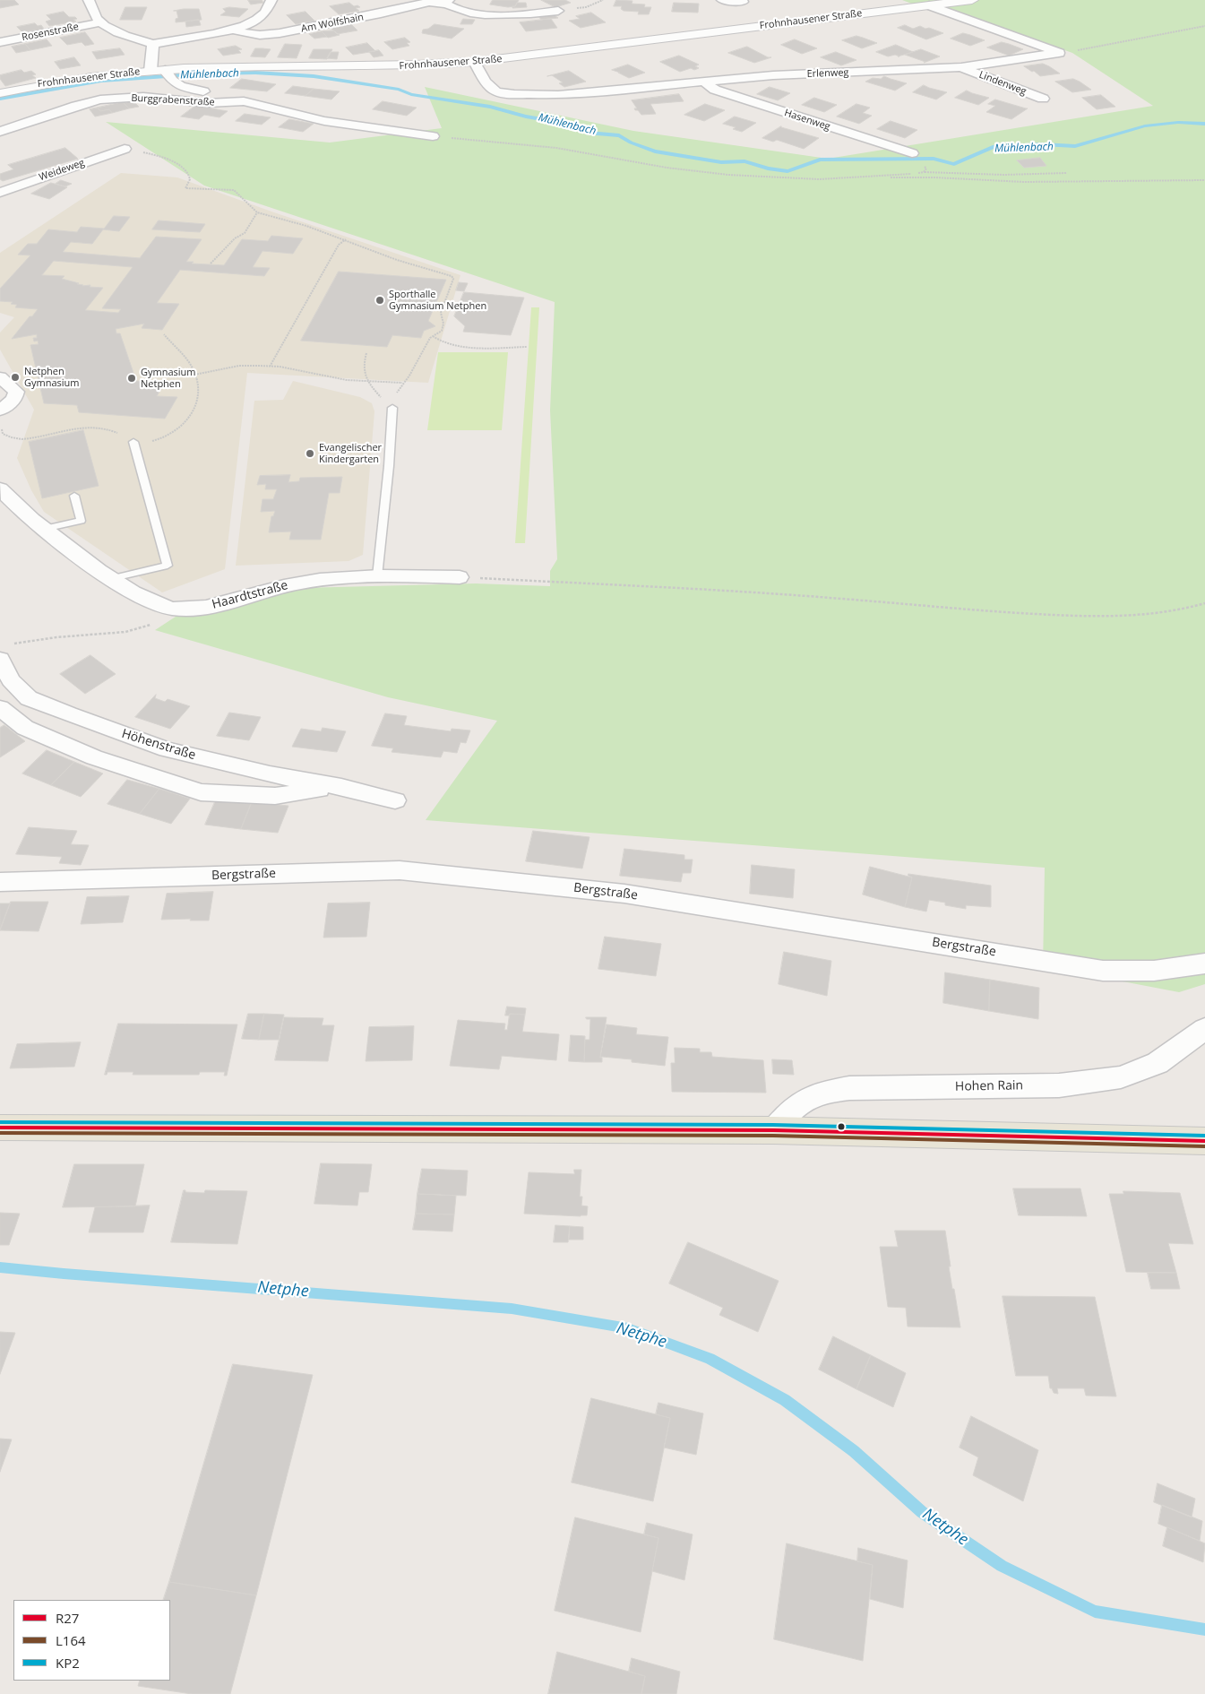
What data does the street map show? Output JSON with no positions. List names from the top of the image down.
{
  "streets": {
    "main road": ["Frohnhausener Straße"],
    "street": [
      "Am Wolfshain",
      "Rosenstraße",
      "Erlenweg",
      "Lindenweg",
      "Burggrabenstraße",
      "Hasenweg",
      "Weideweg",
      "Haardtstraße",
      "Höhenstraße",
      "Bergstraße",
      "Hohen Rain"
    ]
  },
  "crossings": [
    ["Frohnhausener Straße", "Erlenweg"],
    ["Frohnhausener Straße", "Burggrabenstraße"],
    ["Erlenweg", "Lindenweg"],
    ["Erlenweg", "Hasenweg"]
  ],
  "water": ["Mühlenbach", "Netphe"],
  "places": [
    "Sporthalle Gymnasium Netphen",
    "Netphen Gymnasium",
    "Gymnasium Netphen",
    "Evangelischer Kindergarten"
  ],
  "lines": ["transit line KP2", "transit line R27", "transit line L164"],
  "legend": ["R27", "L164", "KP2"]
}
